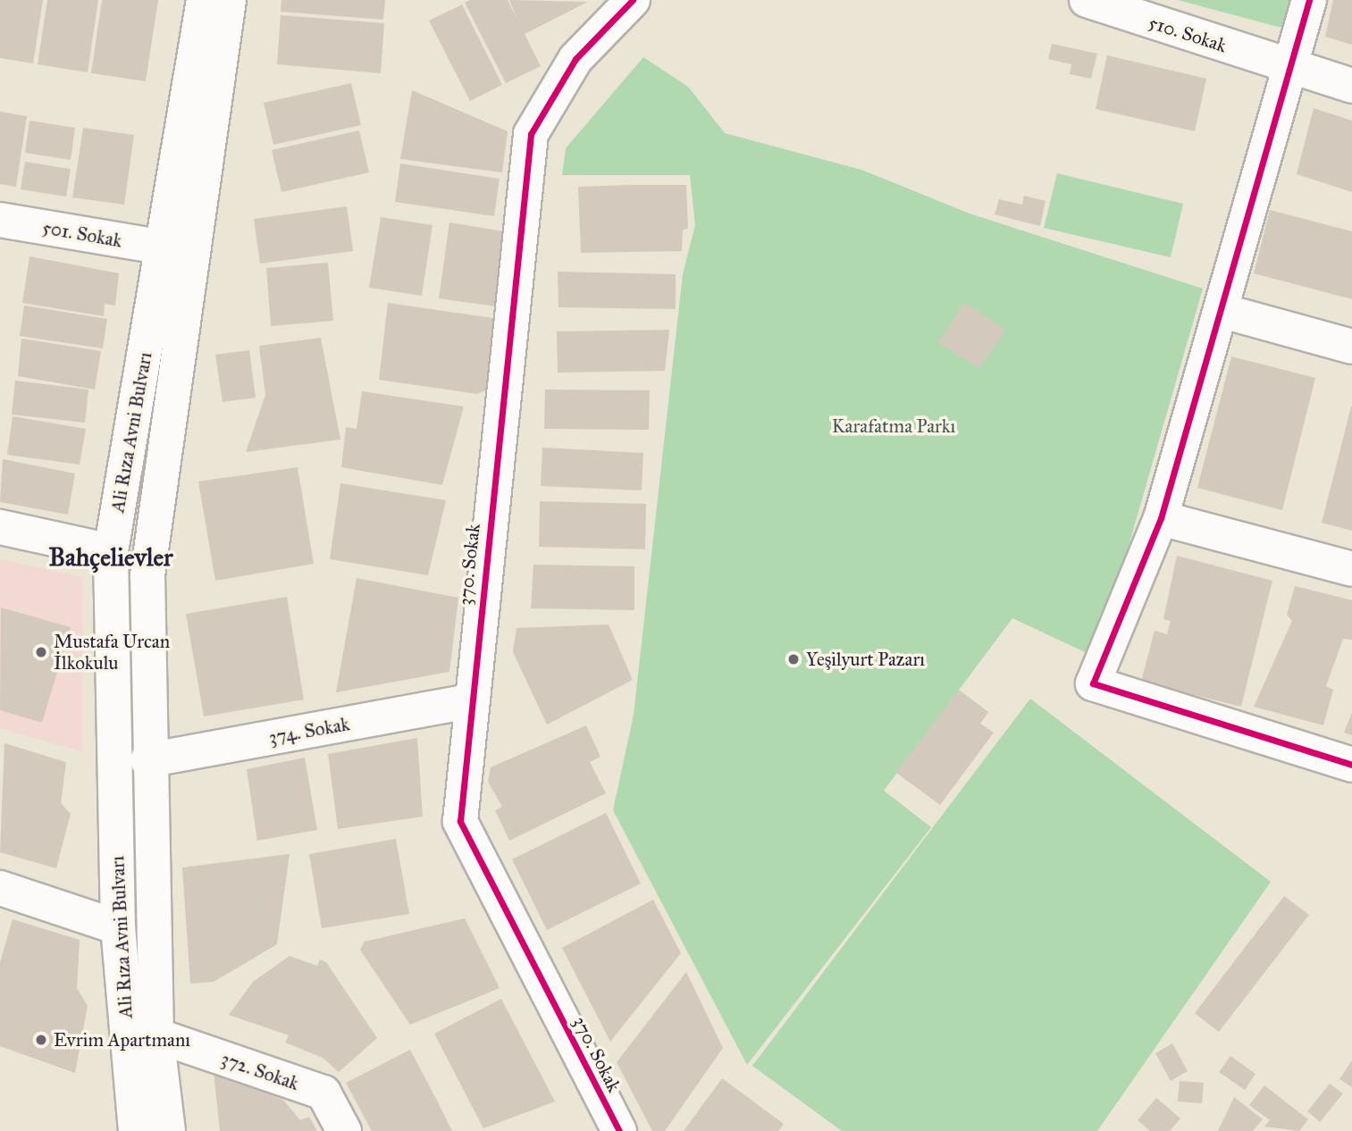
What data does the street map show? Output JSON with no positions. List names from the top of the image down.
{
  "streets": {
    "street": [
      "510. Sokak",
      "501. Sokak",
      "Ali Rıza Avni Bulvarı",
      "370. Sokak",
      "374. Sokak",
      "372. Sokak"
    ]
  },
  "crossings": [
    ["501. Sokak", "Ali Rıza Avni Bulvarı"],
    ["Ali Rıza Avni Bulvarı", "374. Sokak"],
    ["Ali Rıza Avni Bulvarı", "372. Sokak"],
    ["370. Sokak", "374. Sokak"]
  ],
  "districts": ["Bahçelievler"],
  "parks": ["Karafatma Parkı"],
  "places": ["Mustafa Urcan İlkokulu", "Yeşilyurt Pazarı", "Evrim Apartmanı"]
}
